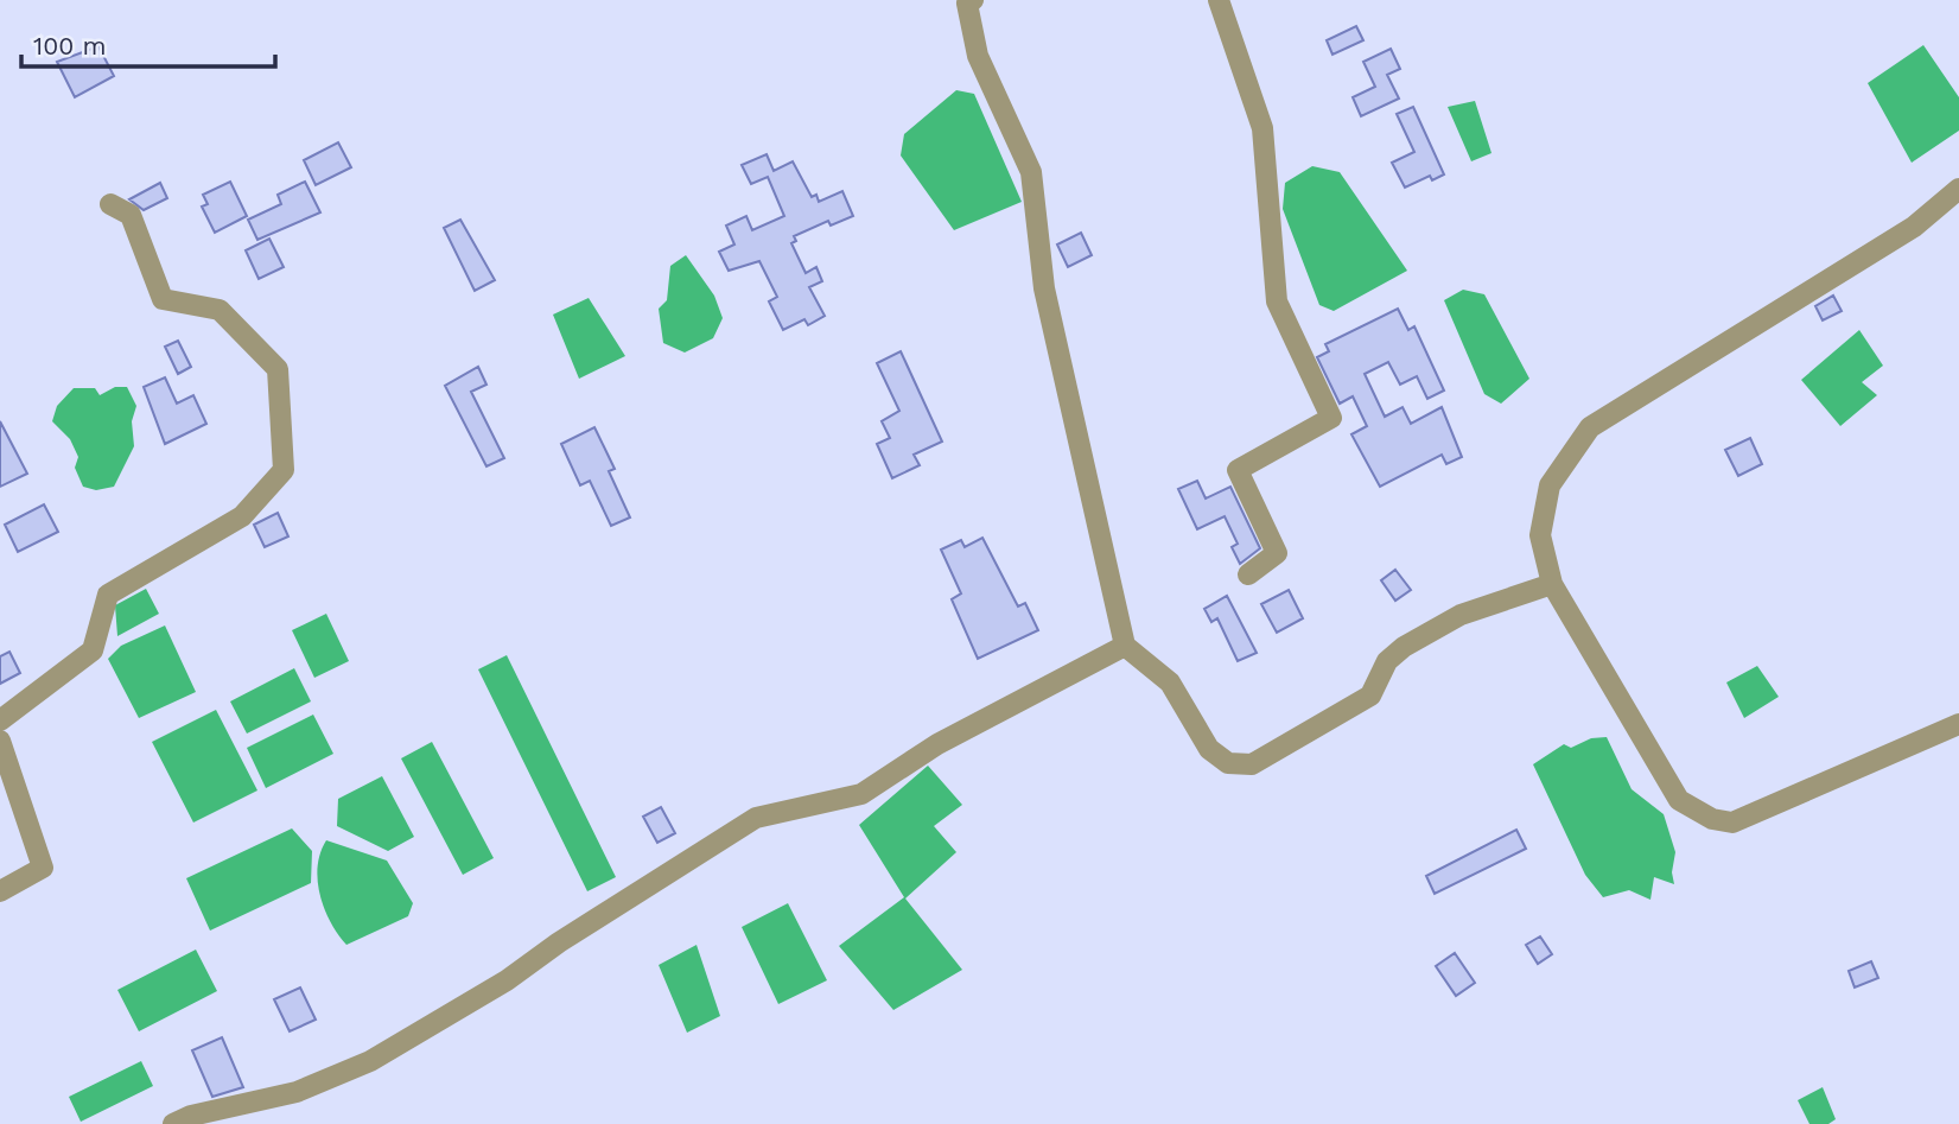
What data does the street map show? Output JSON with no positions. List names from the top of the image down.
{
  "scale_bar": "100 m"
}
